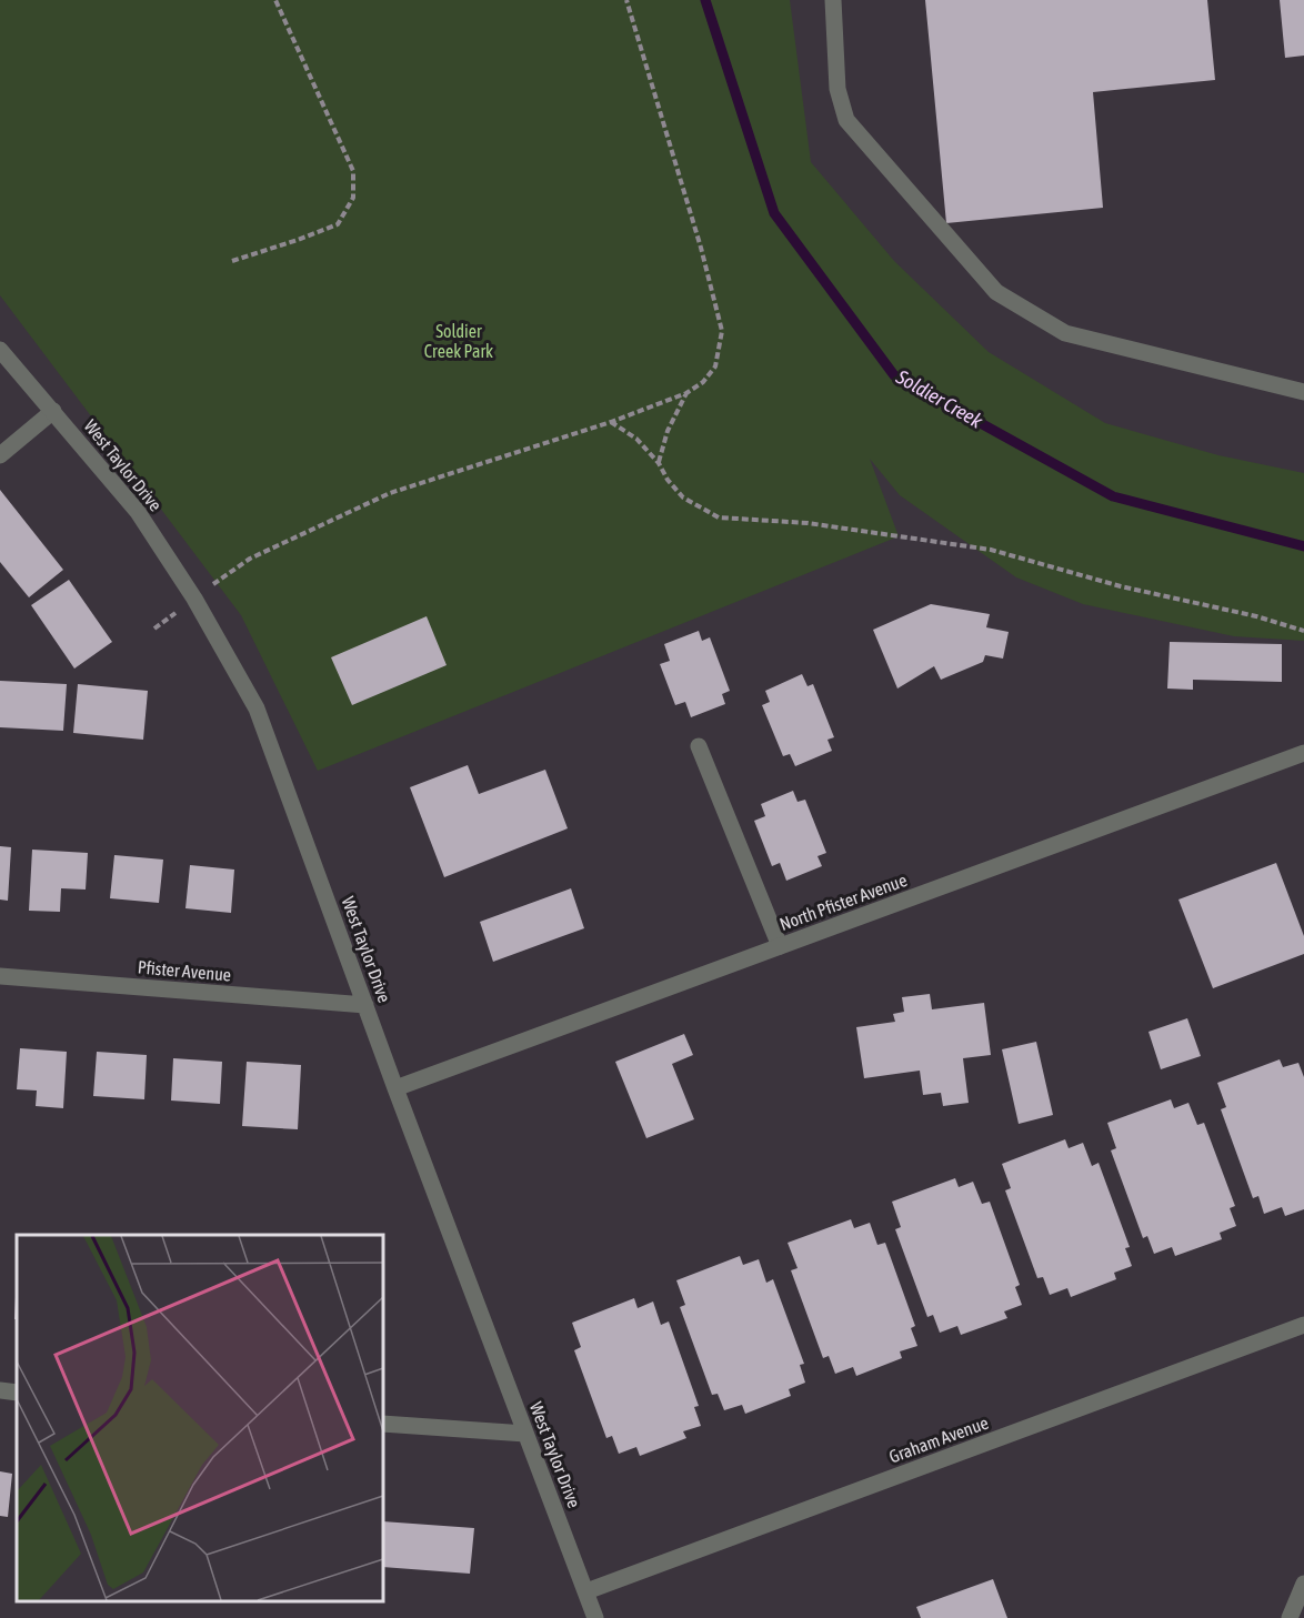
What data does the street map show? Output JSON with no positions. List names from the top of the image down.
{
  "streets": {
    "street": [
      "West Taylor Drive",
      "North Pfister Avenue",
      "Pfister Avenue",
      "Graham Avenue"
    ]
  },
  "crossings": [
    ["West Taylor Drive", "North Pfister Avenue"],
    ["West Taylor Drive", "Pfister Avenue"],
    ["West Taylor Drive", "Graham Avenue"]
  ],
  "water": ["Soldier Creek"],
  "parks": ["Soldier Creek Park"]
}
